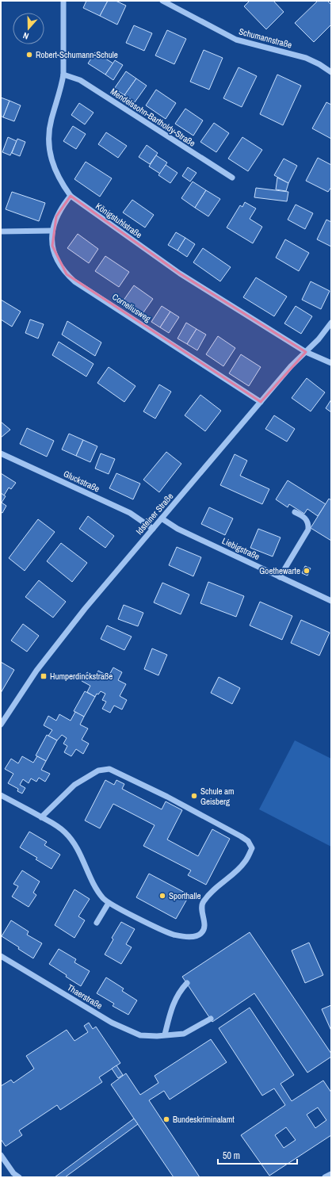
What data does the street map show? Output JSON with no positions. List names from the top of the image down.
{
  "streets": {
    "street": [
      "Schumannstraße",
      "Mendelssohn-Bartholdy-Straße",
      "Königstuhlstraße",
      "Corneliusweg",
      "Gluckstraße",
      "Idsteiner Straße",
      "Liebigstraße",
      "Thaerstraße"
    ]
  },
  "crossings": [
    ["Mendelssohn-Bartholdy-Straße", "Königstuhlstraße"],
    ["Königstuhlstraße", "Corneliusweg"],
    ["Königstuhlstraße", "Idsteiner Straße"],
    ["Corneliusweg", "Idsteiner Straße"],
    ["Gluckstraße", "Idsteiner Straße"],
    ["Idsteiner Straße", "Liebigstraße"]
  ],
  "places": {
    "other": [
      "Robert-Schumann-Schule",
      "Goethewarte",
      "Schule am Geisberg",
      "Sporthalle",
      "Bundeskriminalamt"
    ],
    "transit": ["Humperdinckstraße"]
  },
  "scale_bar": "50 m",
  "north": "bottom"
}
